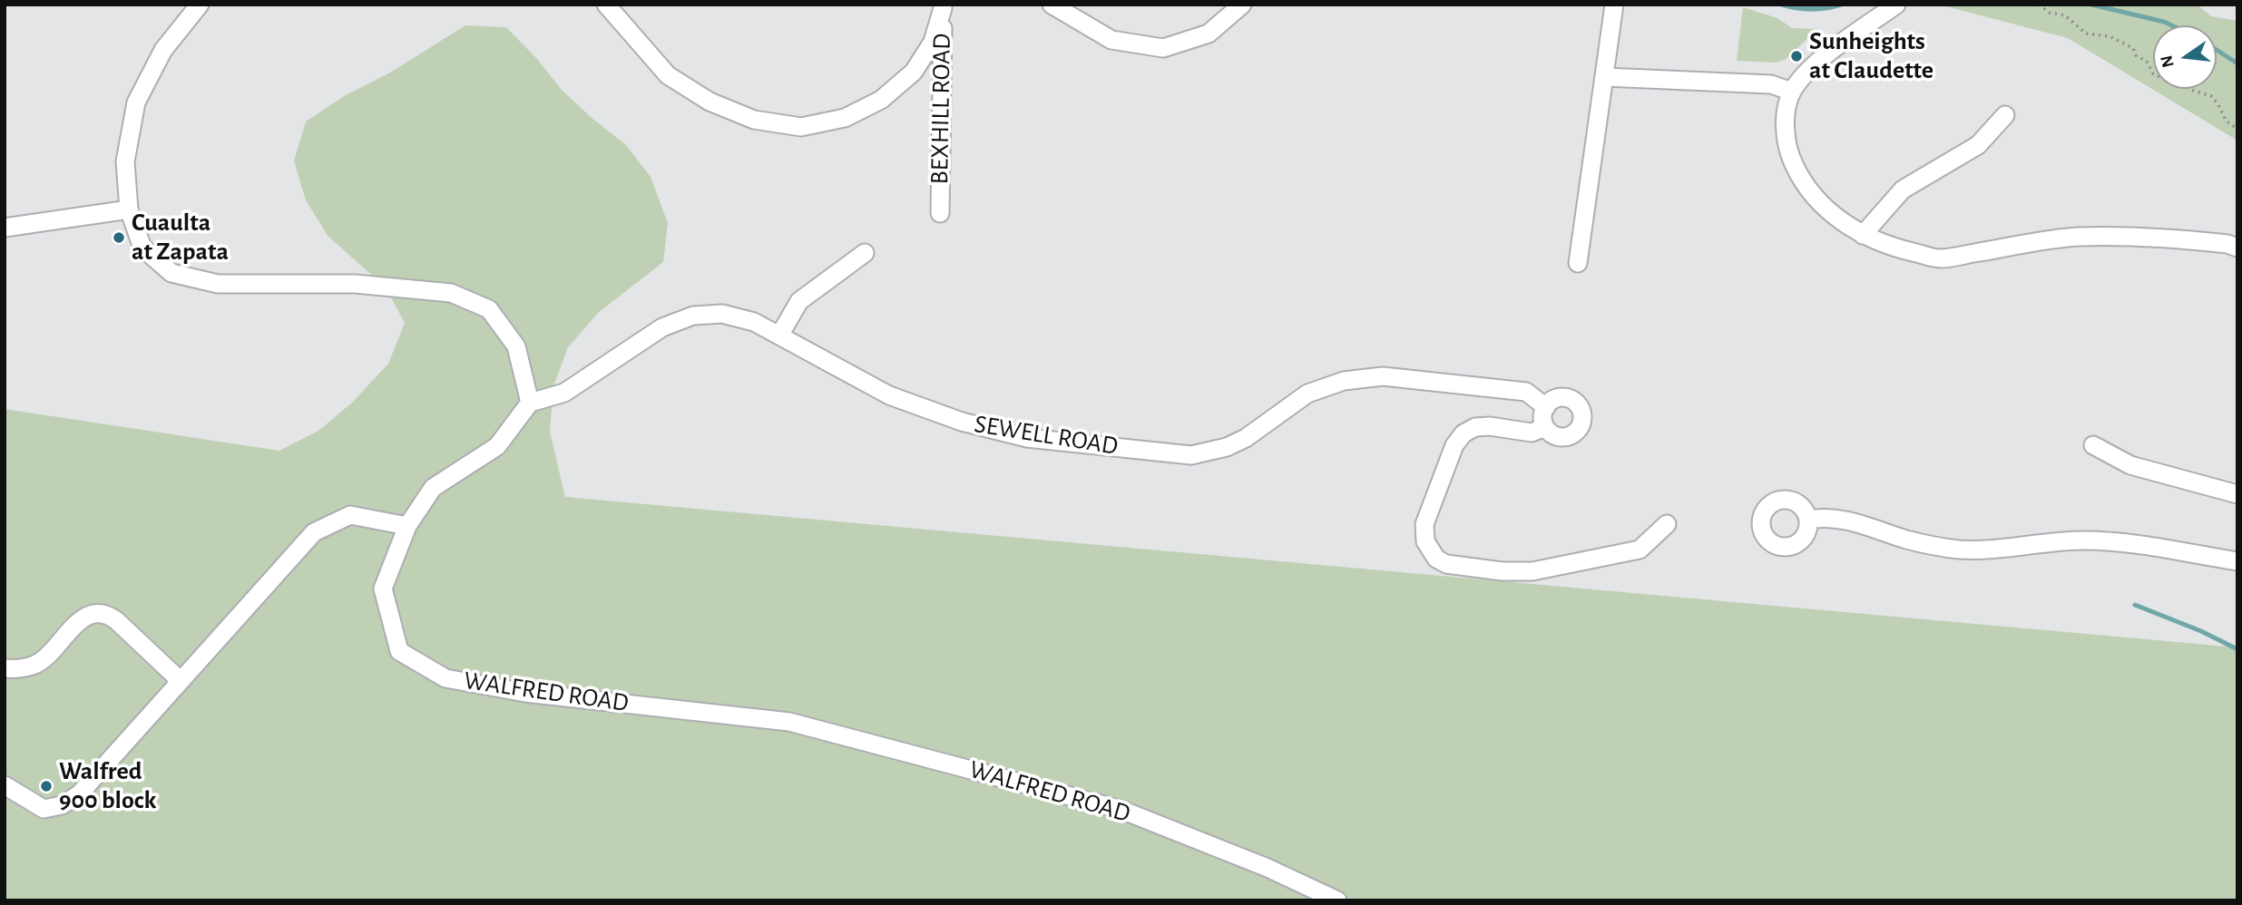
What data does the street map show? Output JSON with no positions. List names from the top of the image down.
{
  "streets": {
    "street": ["BEXHILL ROAD", "SEWELL ROAD", "WALFRED ROAD"]
  },
  "crossings": [
    ["SEWELL ROAD", "WALFRED ROAD"]
  ],
  "places": ["Sunheights at Claudette", "Cuaulta at Zapata", "Walfred 900 block"],
  "north": "left"
}
